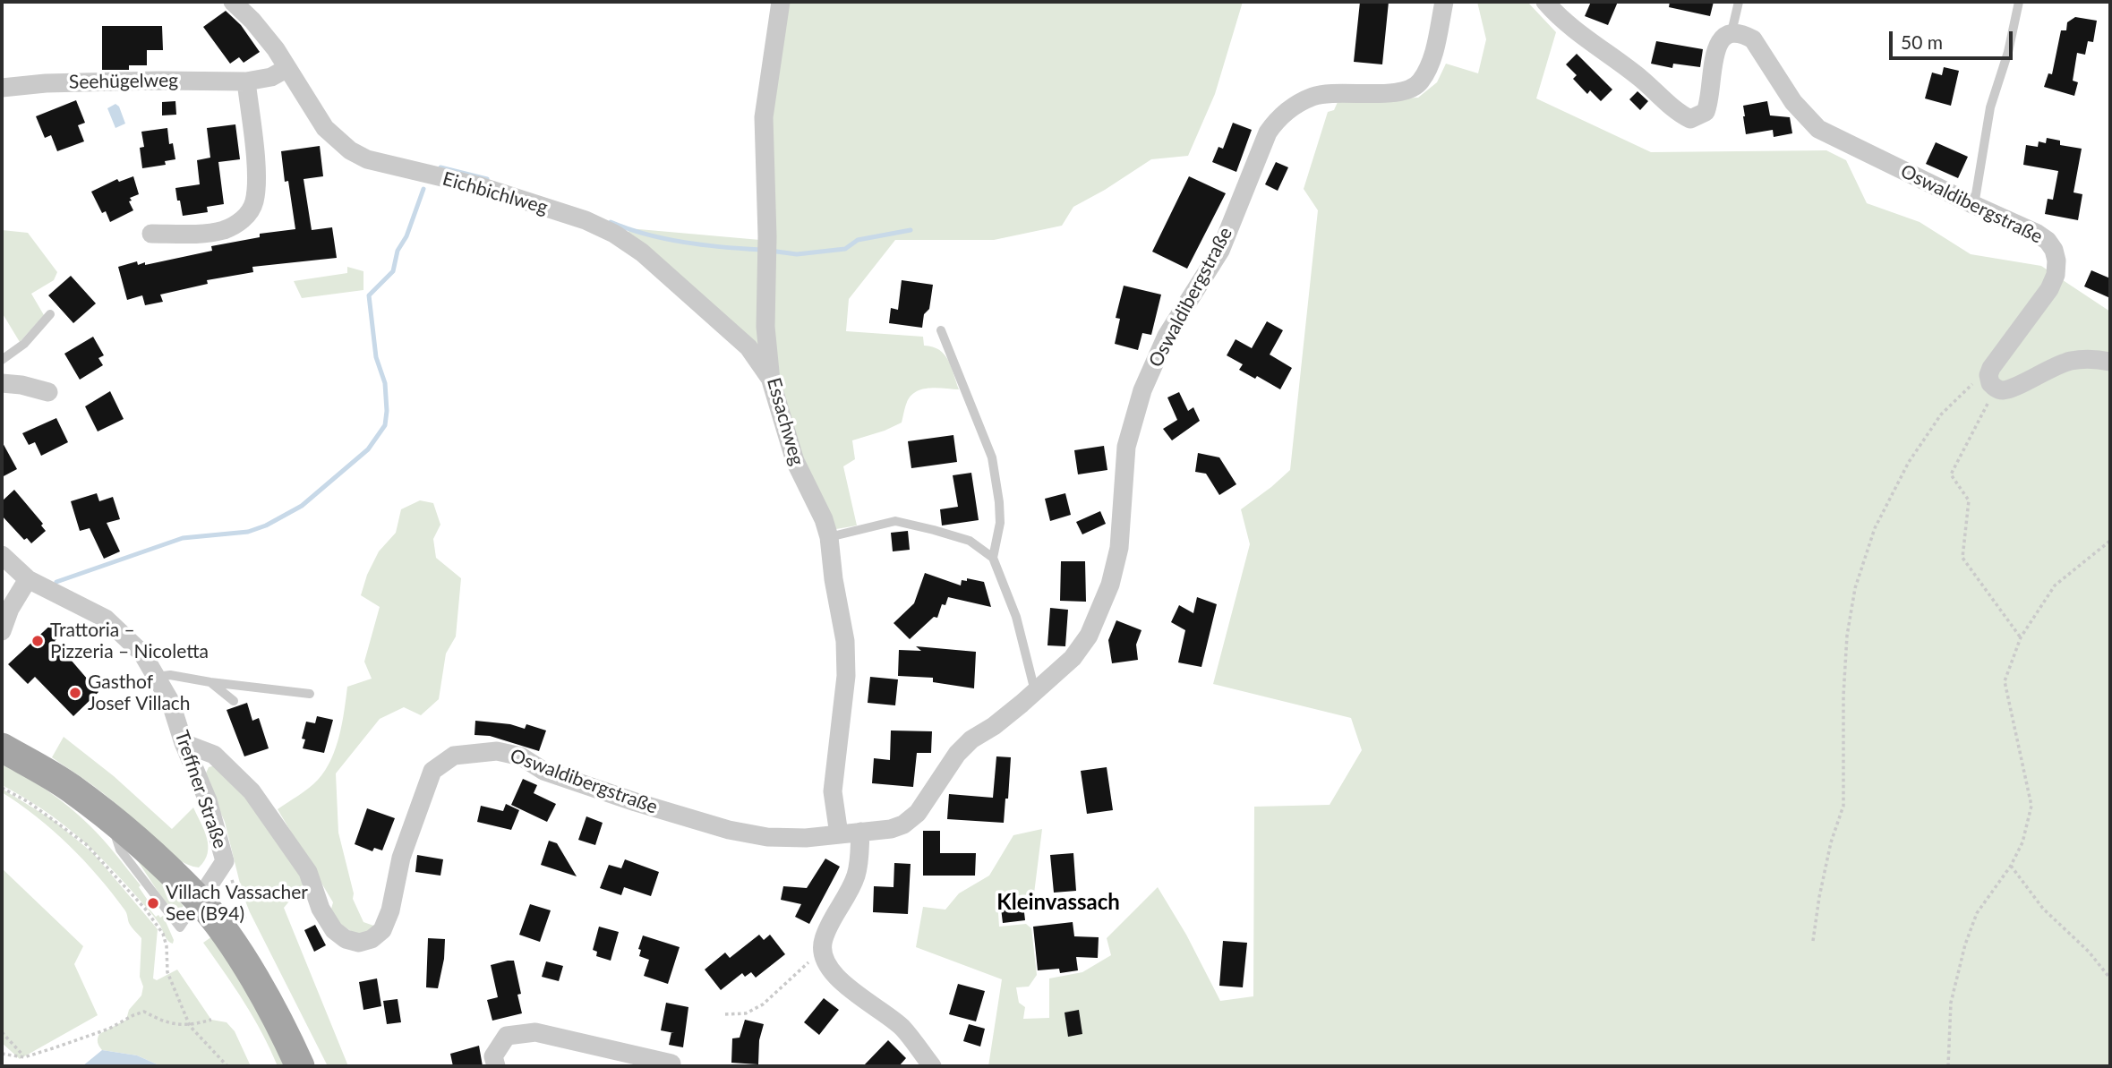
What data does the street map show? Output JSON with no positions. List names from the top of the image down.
{
  "streets": {
    "street": [
      "Seehügelweg",
      "Eichbichlweg",
      "Oswaldibergstraße",
      "Essachweg",
      "Treffner Straße"
    ]
  },
  "crossings": [
    ["Seehügelweg", "Eichbichlweg"],
    ["Eichbichlweg", "Essachweg"],
    ["Oswaldibergstraße", "Essachweg"],
    ["Oswaldibergstraße", "Treffner Straße"]
  ],
  "districts": ["Kleinvassach"],
  "places": ["Trattoria – Pizzeria – Nicoletta", "Gasthof Josef Villach", "Villach Vassacher See (B94)"],
  "scale_bar": "50 m"
}
